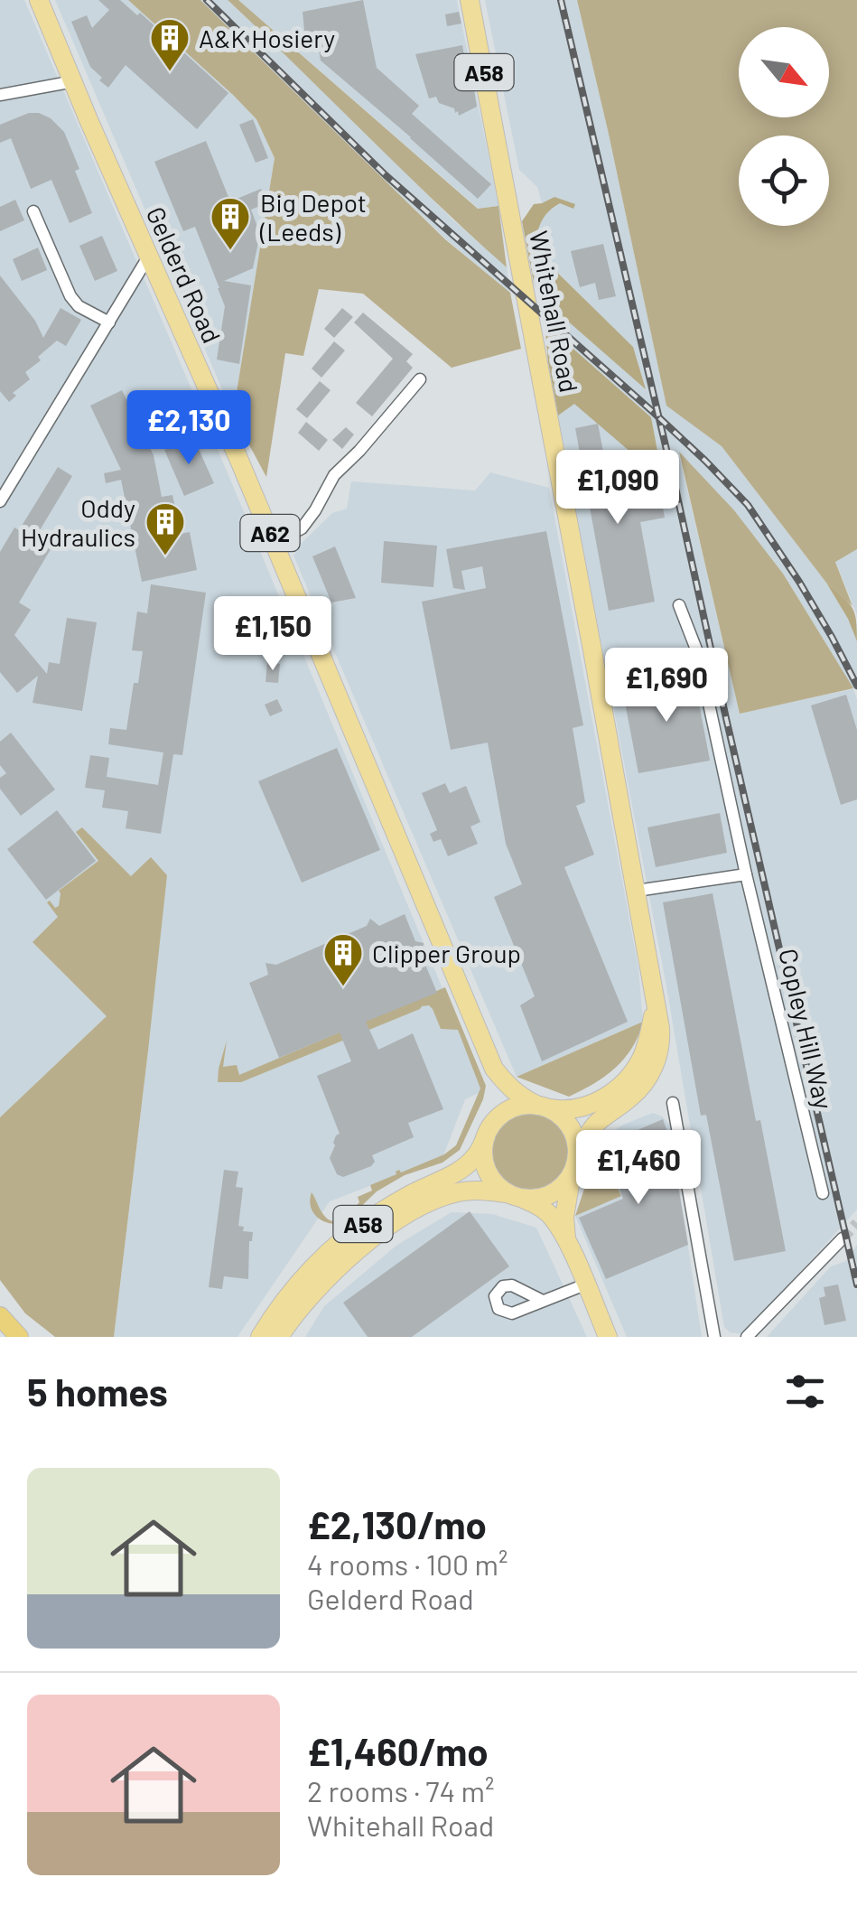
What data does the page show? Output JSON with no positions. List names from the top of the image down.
{
  "streets": {
    "main road": [
      "A58",
      "Gelderd Road",
      "Whitehall Road",
      "A62"
    ],
    "street": ["Copley Hill Way"]
  },
  "crossings": [
    ["A58", "Gelderd Road"],
    ["A58", "Whitehall Road"],
    ["Gelderd Road", "Whitehall Road"]
  ],
  "places": {
    "building": [
      "A&K Hosiery",
      "Big Depot (Leeds)",
      "Oddy Hydraulics",
      "Clipper Group"
    ]
  },
  "north": "bottom right",
  "page": {
    "price": [
      "£2,130",
      "£1,090",
      "£1,150",
      "£1,690",
      "£1,460"
    ],
    "heading": "5 homes",
    "list": [
      {
        "name": "£2,130/mo",
        "note": "4 rooms · 100 m² · Gelderd Road"
      },
      {
        "name": "£1,460/mo",
        "note": "2 rooms · 74 m² · Whitehall Road"
      }
    ]
  }
}
